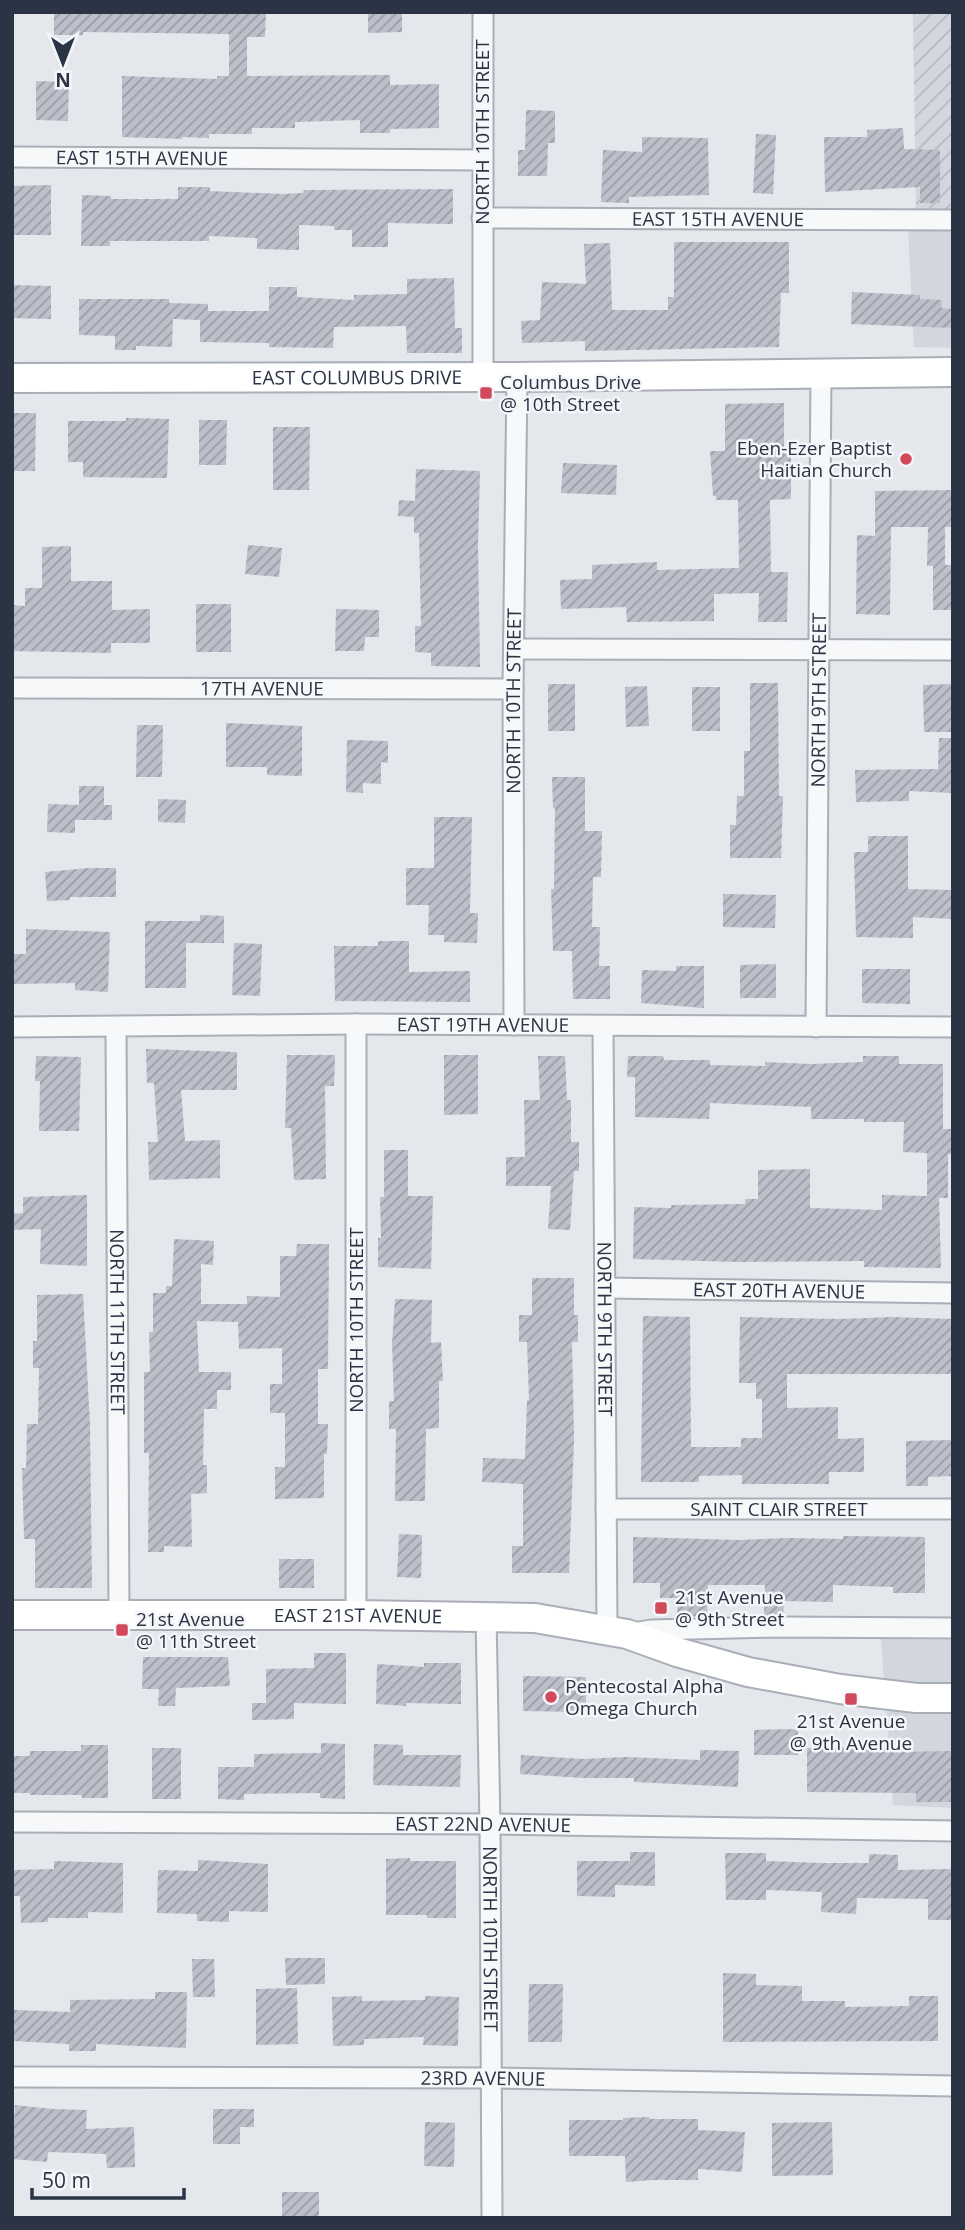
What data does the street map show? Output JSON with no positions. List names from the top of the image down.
{
  "streets": {
    "main road": ["EAST COLUMBUS DRIVE", "EAST 21ST AVENUE"],
    "street": [
      "NORTH 10TH STREET",
      "EAST 15TH AVENUE",
      "17TH AVENUE",
      "NORTH 9TH STREET",
      "EAST 19TH AVENUE",
      "EAST 20TH AVENUE",
      "NORTH 11TH STREET",
      "SAINT CLAIR STREET",
      "EAST 22ND AVENUE",
      "23RD AVENUE"
    ]
  },
  "crossings": [
    ["NORTH 10TH STREET", "EAST 15TH AVENUE"],
    ["NORTH 10TH STREET", "EAST COLUMBUS DRIVE"],
    ["NORTH 10TH STREET", "17TH AVENUE"],
    ["NORTH 10TH STREET", "EAST 19TH AVENUE"],
    ["NORTH 10TH STREET", "EAST 21ST AVENUE"],
    ["NORTH 10TH STREET", "EAST 22ND AVENUE"],
    ["NORTH 10TH STREET", "23RD AVENUE"],
    ["EAST COLUMBUS DRIVE", "NORTH 9TH STREET"],
    ["NORTH 9TH STREET", "EAST 19TH AVENUE"],
    ["NORTH 9TH STREET", "EAST 20TH AVENUE"],
    ["NORTH 9TH STREET", "SAINT CLAIR STREET"],
    ["NORTH 9TH STREET", "EAST 21ST AVENUE"],
    ["EAST 19TH AVENUE", "NORTH 11TH STREET"],
    ["NORTH 11TH STREET", "EAST 21ST AVENUE"]
  ],
  "places": {
    "transit": [
      "Columbus Drive @ 10th Street",
      "21st Avenue @ 9th Street",
      "21st Avenue @ 11th Street",
      "21st Avenue @ 9th Avenue"
    ],
    "other": ["Eben-Ezer Baptist Haitian Church", "Pentecostal Alpha Omega Church"]
  },
  "scale_bar": "50 m",
  "north": "bottom"
}
